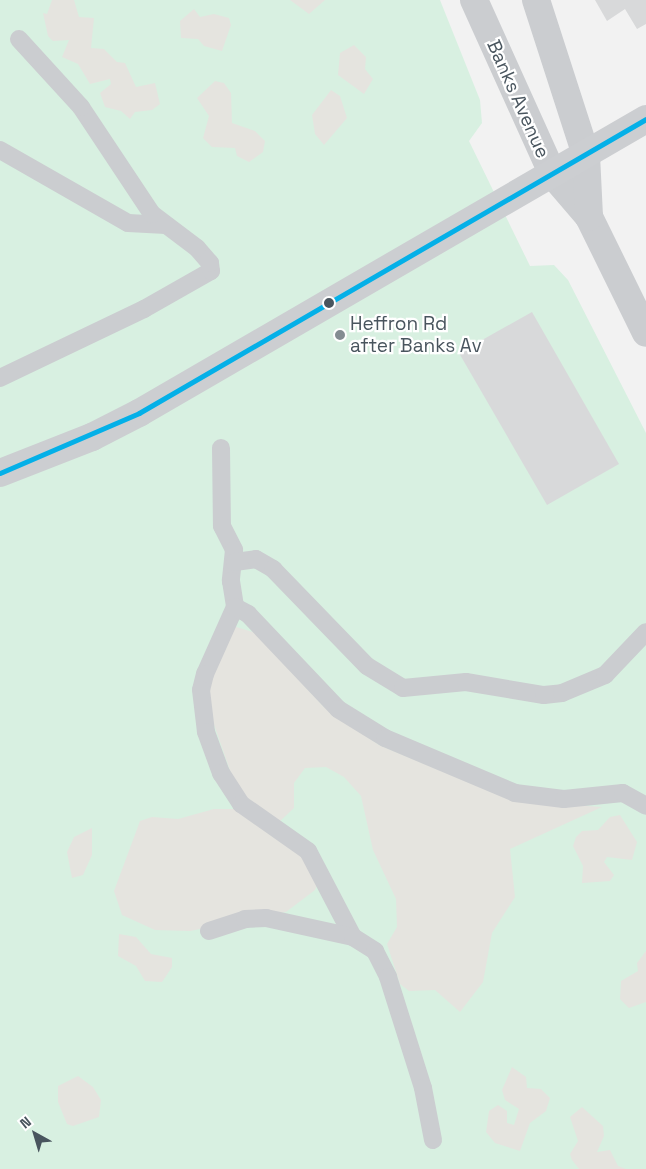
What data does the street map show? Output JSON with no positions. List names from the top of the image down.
{
  "streets": {
    "street": ["Banks Avenue"]
  },
  "places": ["Heffron Rd after Banks Av"],
  "north": "top left"
}
